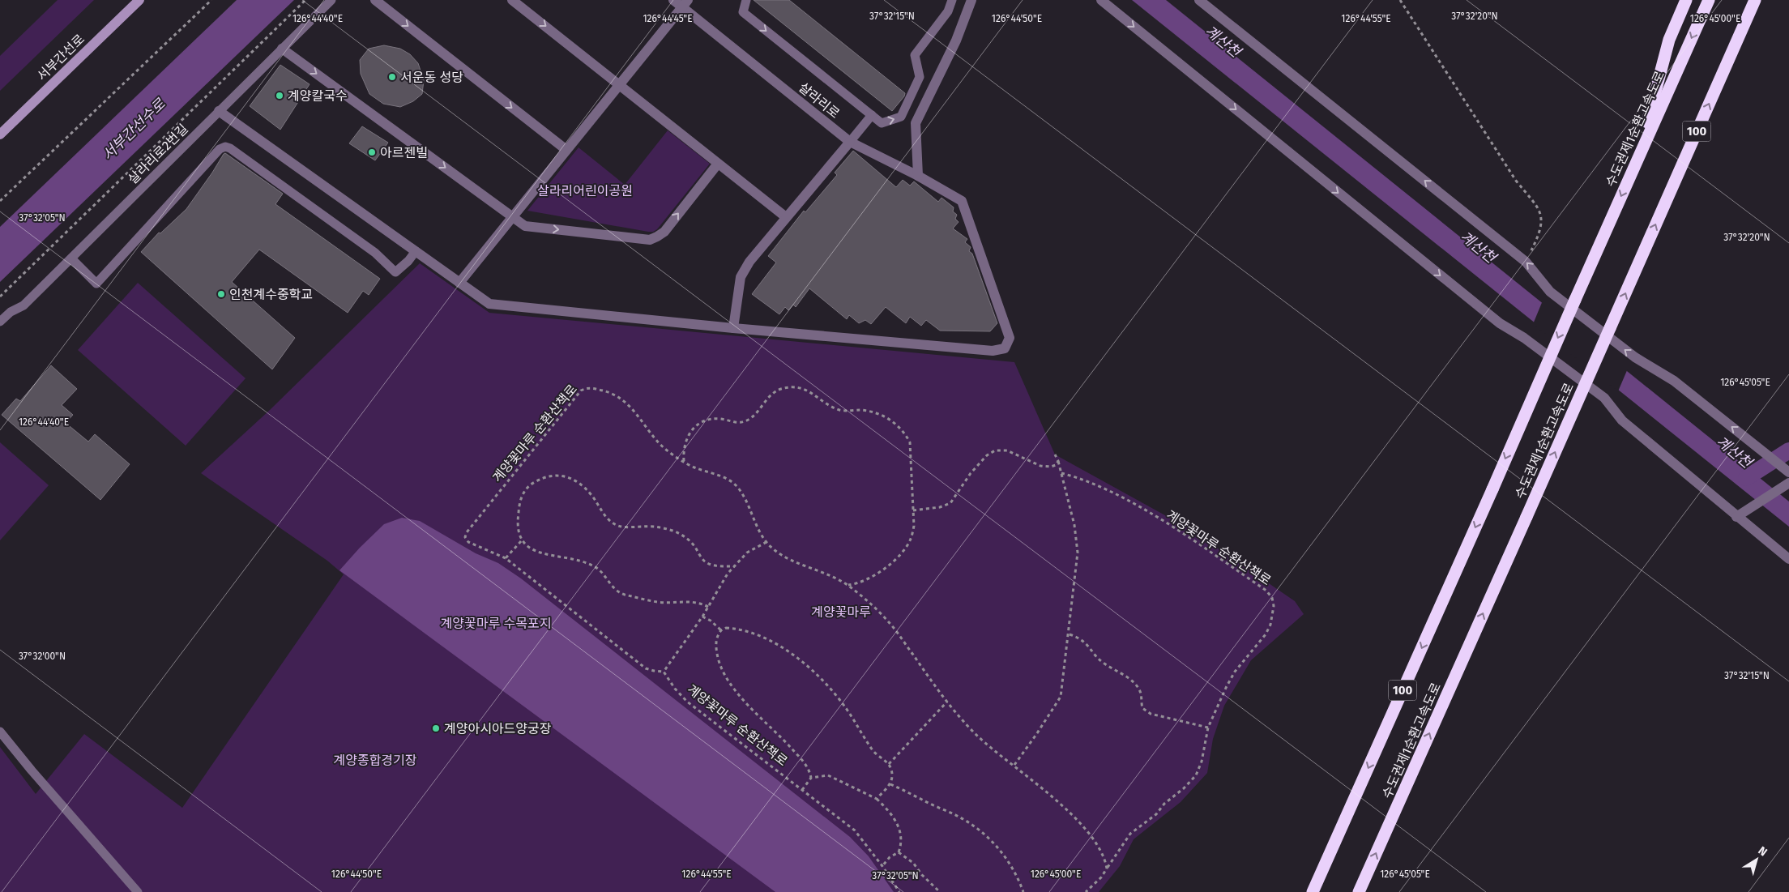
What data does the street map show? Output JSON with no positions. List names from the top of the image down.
{
  "streets": {
    "highway": ["수도권제1순환고속도로", "100"],
    "main road": ["서부간선로"],
    "street": ["살라리로"],
    "lane": ["살라리로2번길"],
    "path": ["계양꽃마루 순환산책로"]
  },
  "water": ["계산천", "서부간선수로"],
  "parks": [
    "살라리어린이공원",
    "계양꽃마루",
    "계양꽃마루 수목포지",
    "계양종합경기장"
  ],
  "places": [
    "서운동 성당",
    "계양칼국수",
    "아르젠빌",
    "인천계수중학교",
    "계양아시아드양궁장"
  ],
  "north": "top right",
  "coordinates": [
    "37°32'20\"N",
    "37°32'15\"N",
    "126°44'40\"E",
    "126°44'45\"E",
    "126°44'50\"E",
    "126°44'55\"E",
    "126°45'00\"E",
    "37°32'05\"N",
    "126°45'05\"E",
    "37°32'00\"N"
  ]
}
